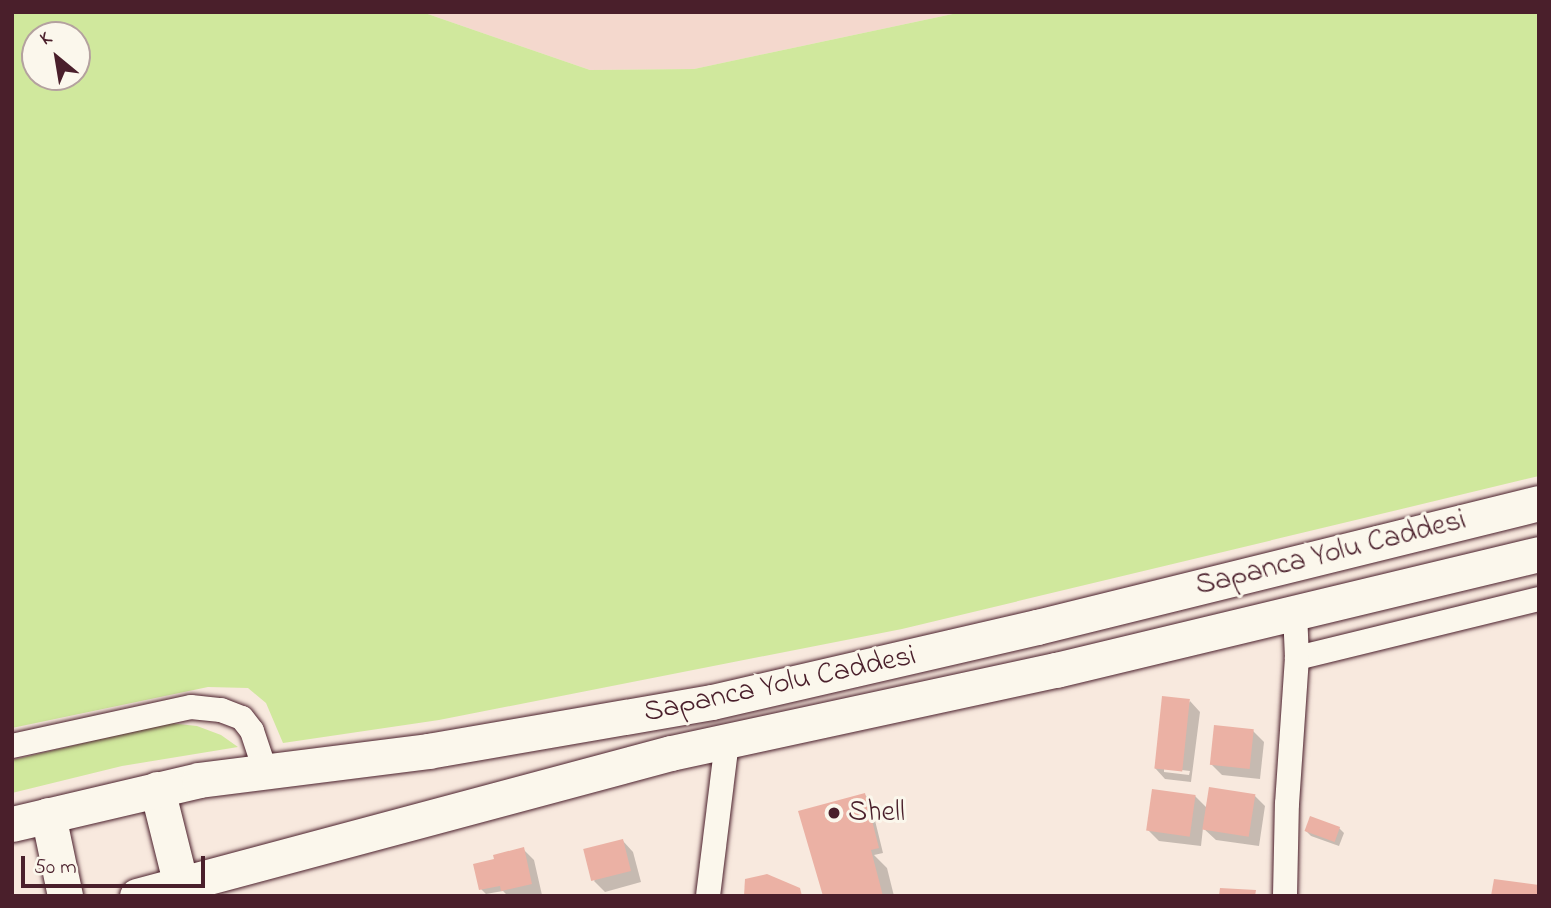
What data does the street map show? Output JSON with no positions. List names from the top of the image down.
{
  "streets": {
    "highway": ["Sapanca Yolu Caddesi"]
  },
  "places": ["Shell"],
  "scale_bar": "50 m",
  "north": "top left"
}
